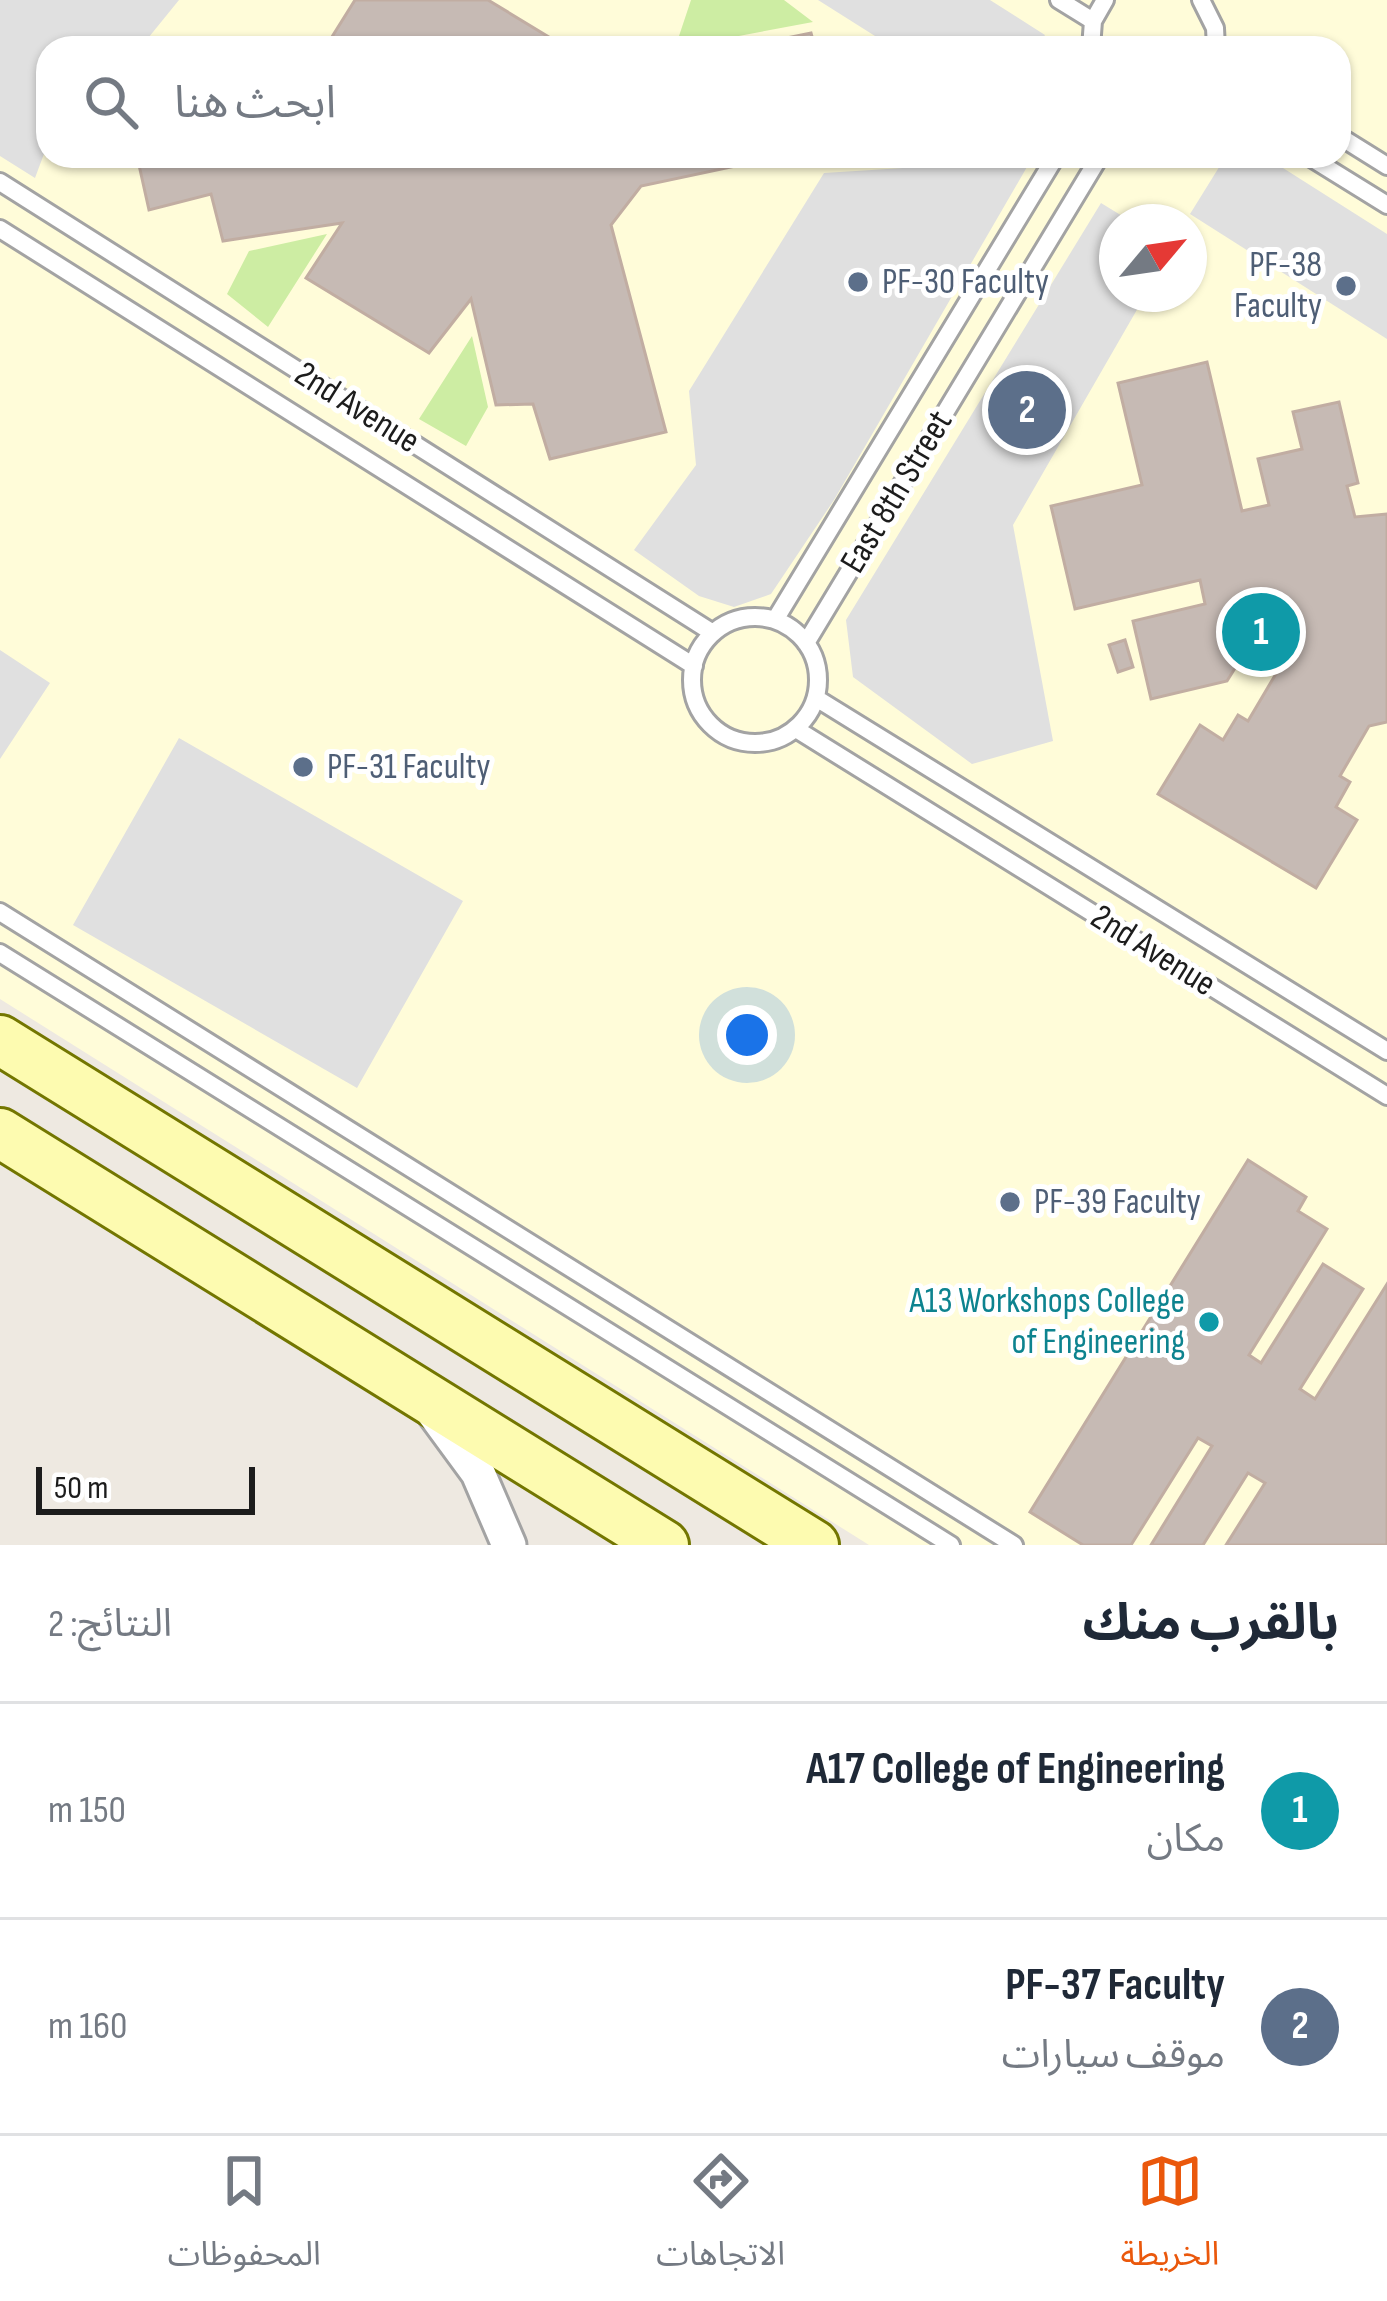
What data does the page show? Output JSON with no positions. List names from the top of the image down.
{
  "streets": {
    "lane": ["2nd Avenue", "East 8th Street"]
  },
  "crossings": [
    ["2nd Avenue", "East 8th Street"]
  ],
  "places": [
    "PF-30 Faculty",
    "PF-38 Faculty",
    "PF-31 Faculty",
    "PF-39 Faculty",
    "A13 Workshops College of Engineering"
  ],
  "scale_bar": "50 m",
  "north": "top right",
  "page": {
    "search": "ابحث هنا",
    "pins": ["2", "1"],
    "scale": "50 m",
    "heading": ["بالقرب منك", "النتائج: 2"],
    "list": [
      {
        "mark": "1",
        "name": "A17 College of Engineering",
        "note": "مكان",
        "value": "150 m"
      },
      {
        "mark": "2",
        "name": "PF-37 Faculty",
        "note": "موقف سيارات",
        "value": "160 m"
      }
    ],
    "nav": ["الخريطة", "الاتجاهات", "المحفوظات"]
  }
}
